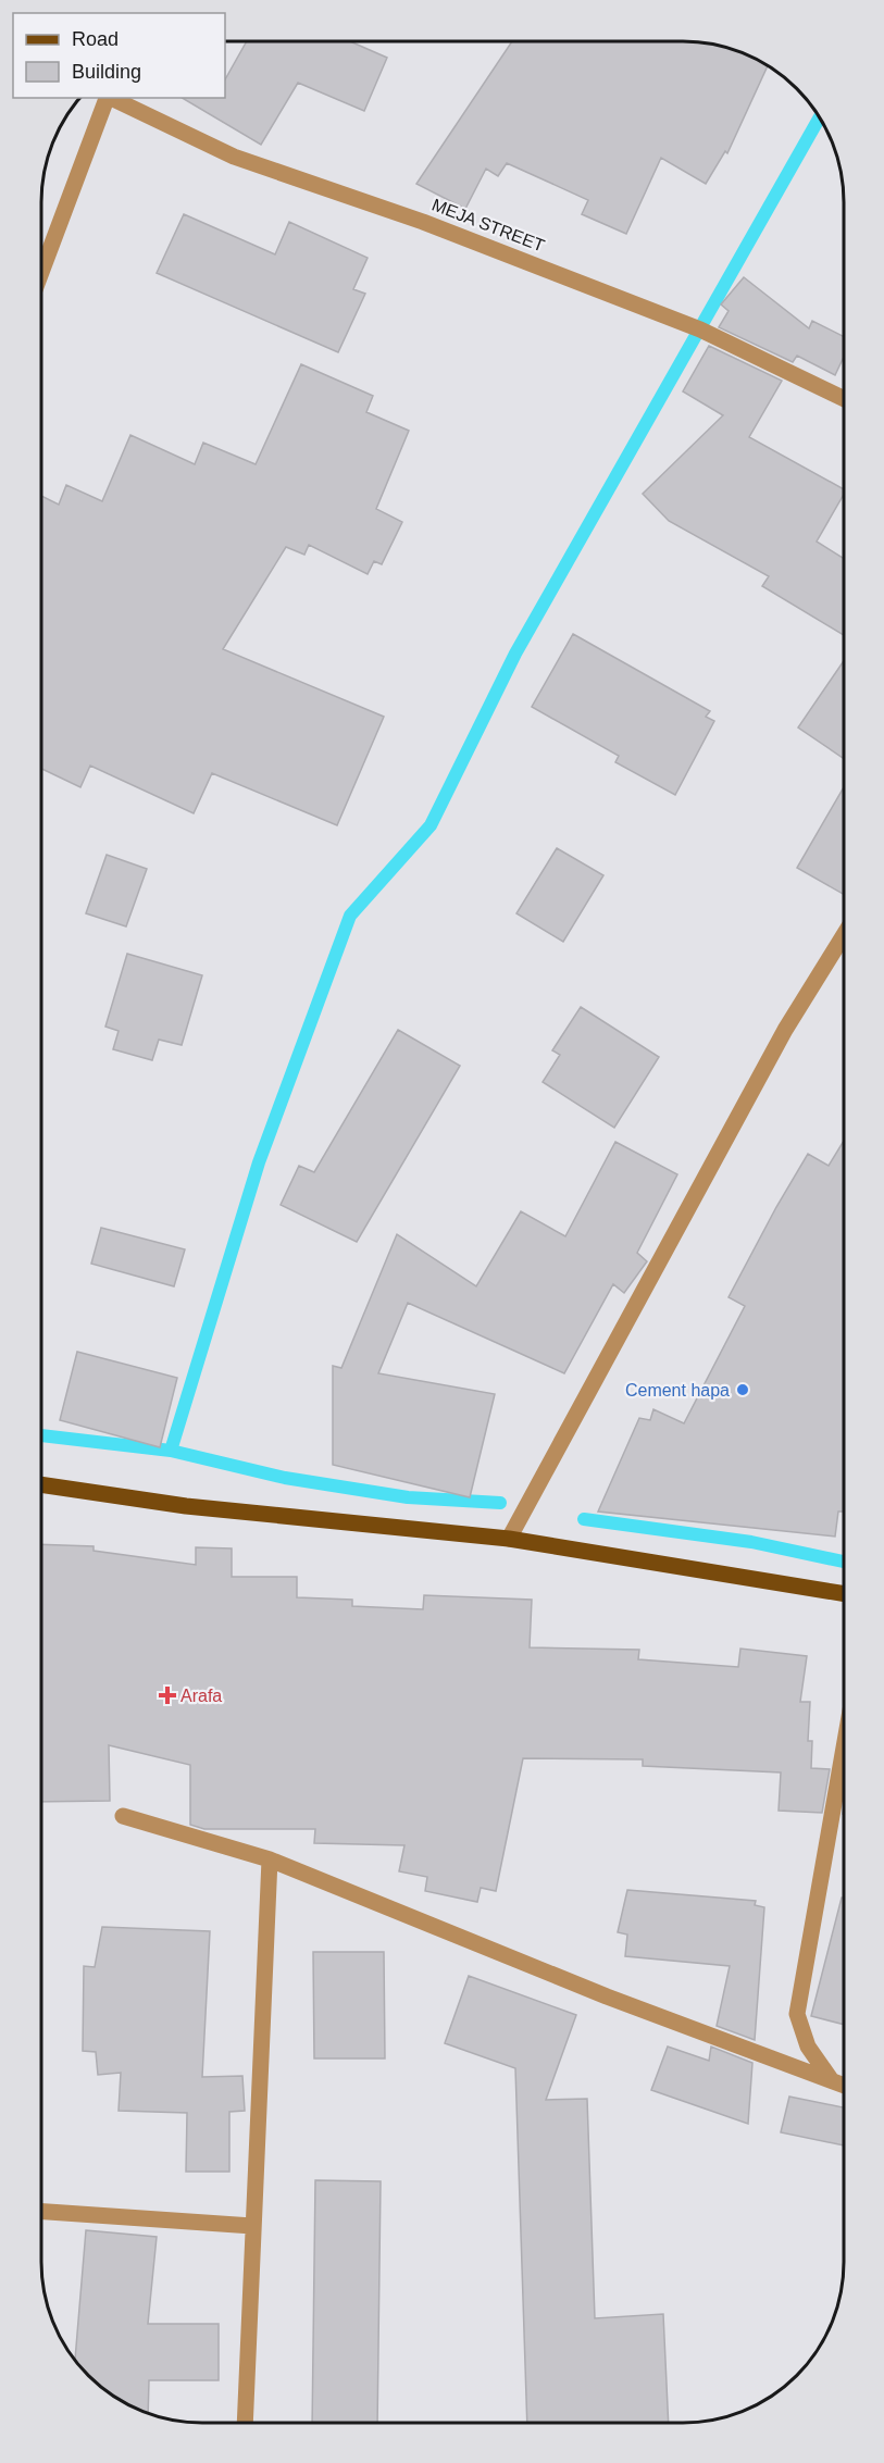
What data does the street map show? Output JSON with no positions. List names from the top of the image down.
{
  "streets": {
    "street": ["MEJA STREET"]
  },
  "places": {
    "other": ["Cement hapa"],
    "health": ["Arafa"]
  },
  "legend": ["Road", "Building"]
}
